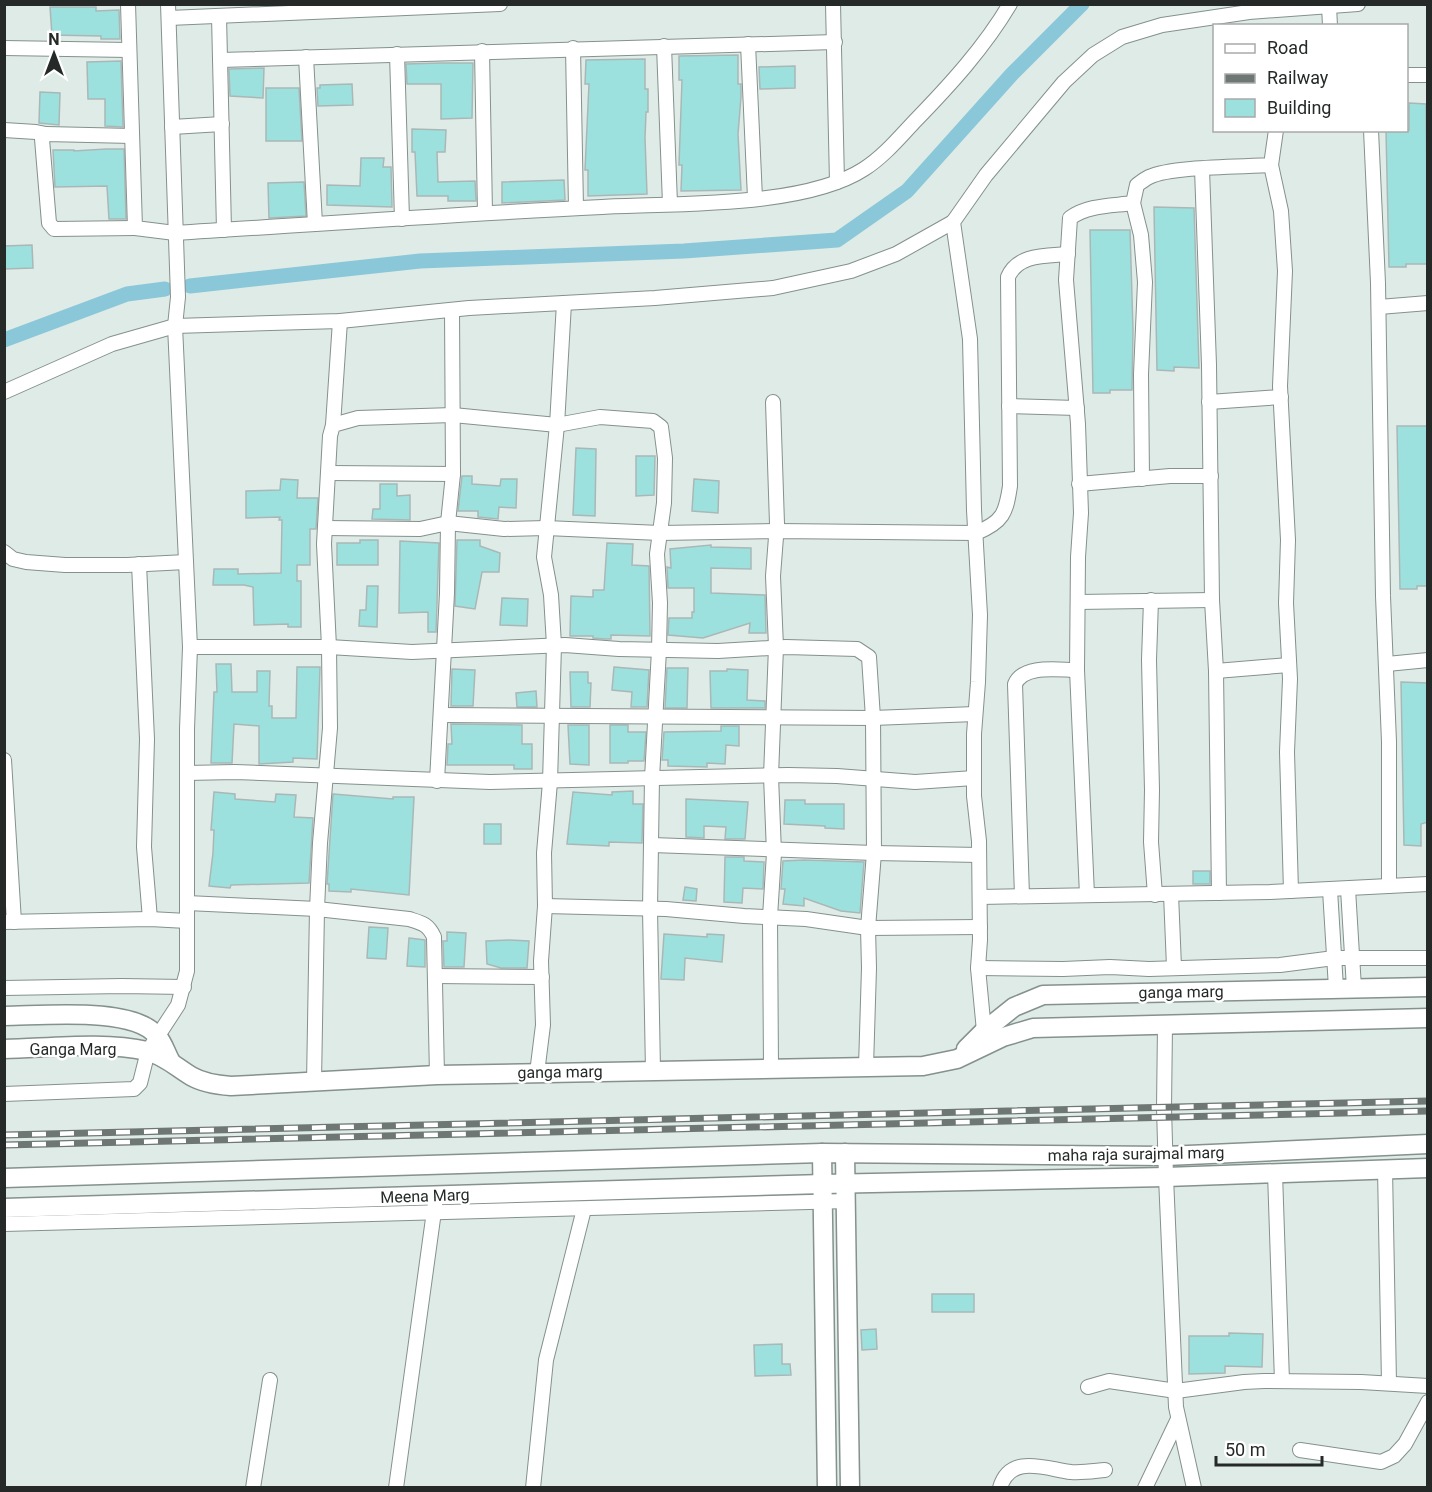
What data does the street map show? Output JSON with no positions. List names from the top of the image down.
{
  "streets": {
    "street": [
      "ganga marg",
      "Ganga Marg",
      "maha raja surajmal marg",
      "Meena Marg"
    ]
  },
  "crossings": [
    ["ganga marg", "Ganga Marg"],
    ["maha raja surajmal marg", "Meena Marg"]
  ],
  "legend": ["Road", "Railway", "Building"],
  "scale_bar": "50 m",
  "north": "top"
}
